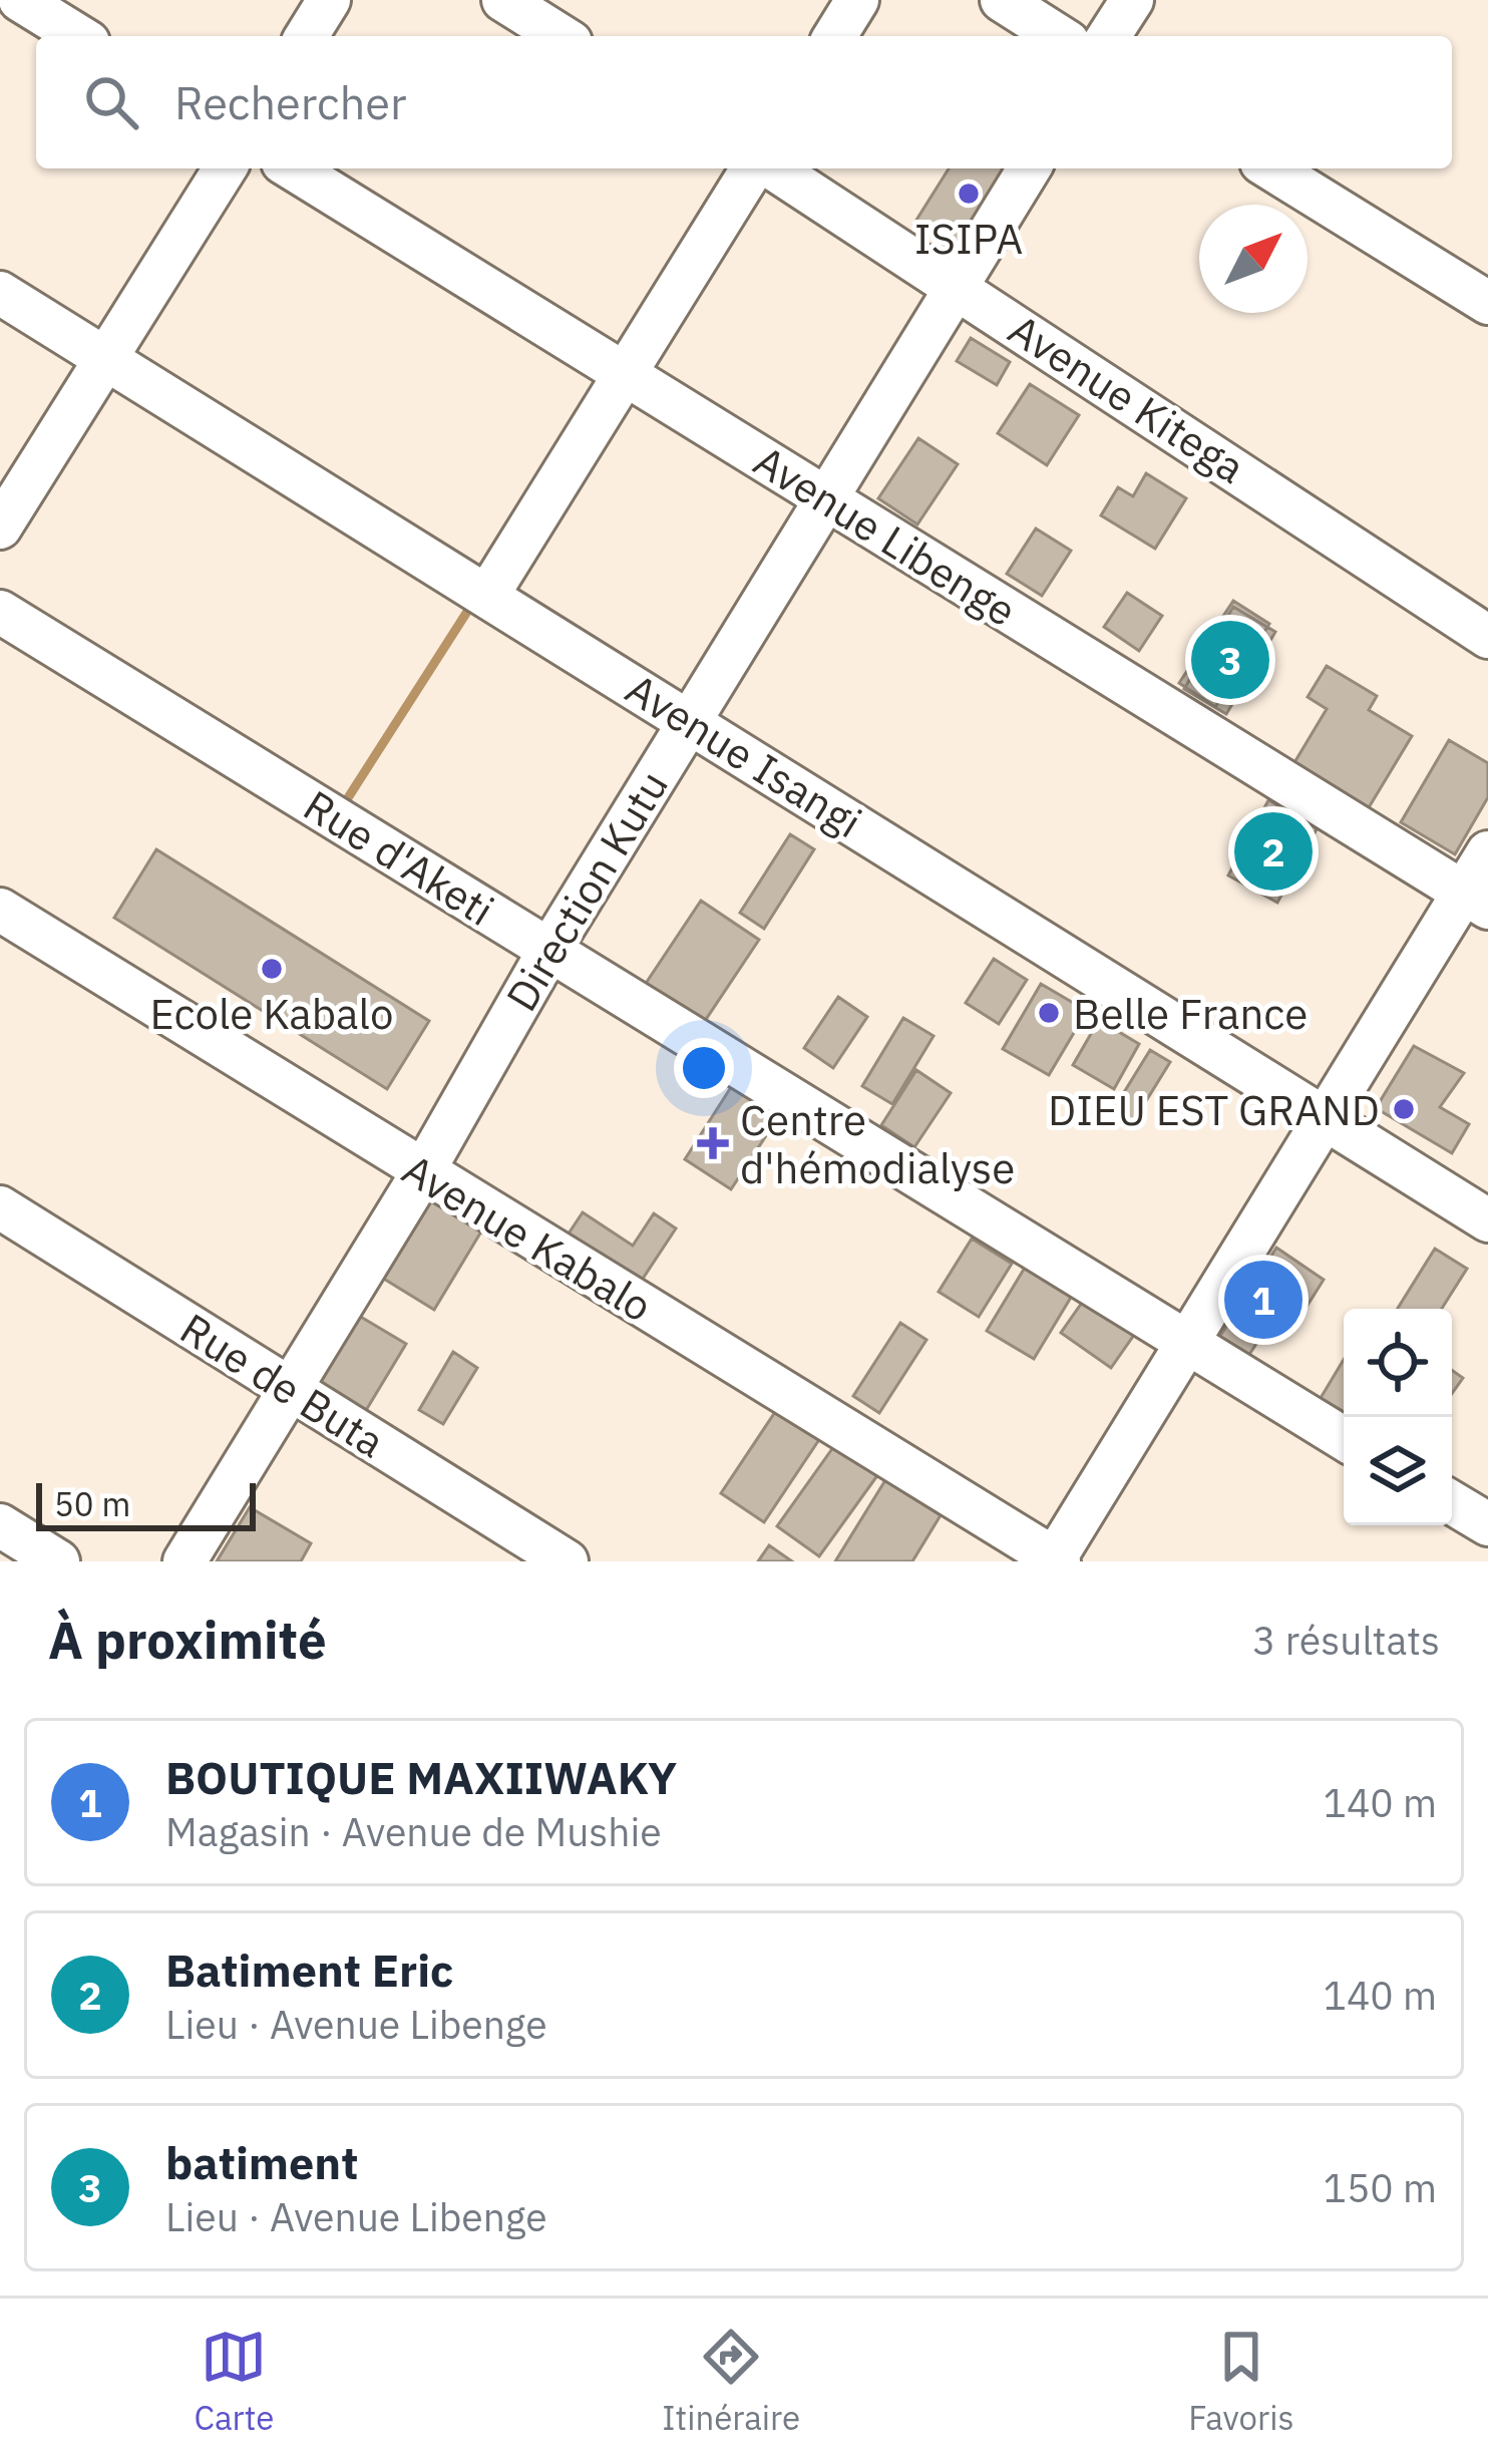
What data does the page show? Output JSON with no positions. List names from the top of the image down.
{
  "streets": {
    "street": [
      "Avenue Kitega",
      "Avenue Libenge",
      "Avenue Isangi",
      "Rue d'Aketi",
      "Direction Kutu",
      "Avenue Kabalo",
      "Rue de Buta"
    ]
  },
  "crossings": [
    ["Avenue Kitega", "Direction Kutu"],
    ["Avenue Libenge", "Direction Kutu"],
    ["Avenue Isangi", "Direction Kutu"],
    ["Rue d'Aketi", "Direction Kutu"],
    ["Direction Kutu", "Avenue Kabalo"],
    ["Direction Kutu", "Rue de Buta"]
  ],
  "places": {
    "other": [
      "ISIPA",
      "Ecole Kabalo",
      "Belle France",
      "DIEU EST GRAND"
    ],
    "health": ["Centre d'hémodialyse"]
  },
  "scale_bar": "50 m",
  "north": "top right",
  "page": {
    "search": "Rechercher",
    "pins": ["3", "2", "1"],
    "scale": "50 m",
    "heading": ["À proximité", "3 résultats"],
    "list": [
      {
        "mark": "1",
        "name": "BOUTIQUE MAXIIWAKY",
        "note": "Magasin · Avenue de Mushie",
        "value": "140 m"
      },
      {
        "mark": "2",
        "name": "Batiment Eric",
        "note": "Lieu · Avenue Libenge",
        "value": "140 m"
      },
      {
        "mark": "3",
        "name": "batiment",
        "note": "Lieu · Avenue Libenge",
        "value": "150 m"
      }
    ],
    "nav": ["Carte", "Itinéraire", "Favoris"]
  }
}
